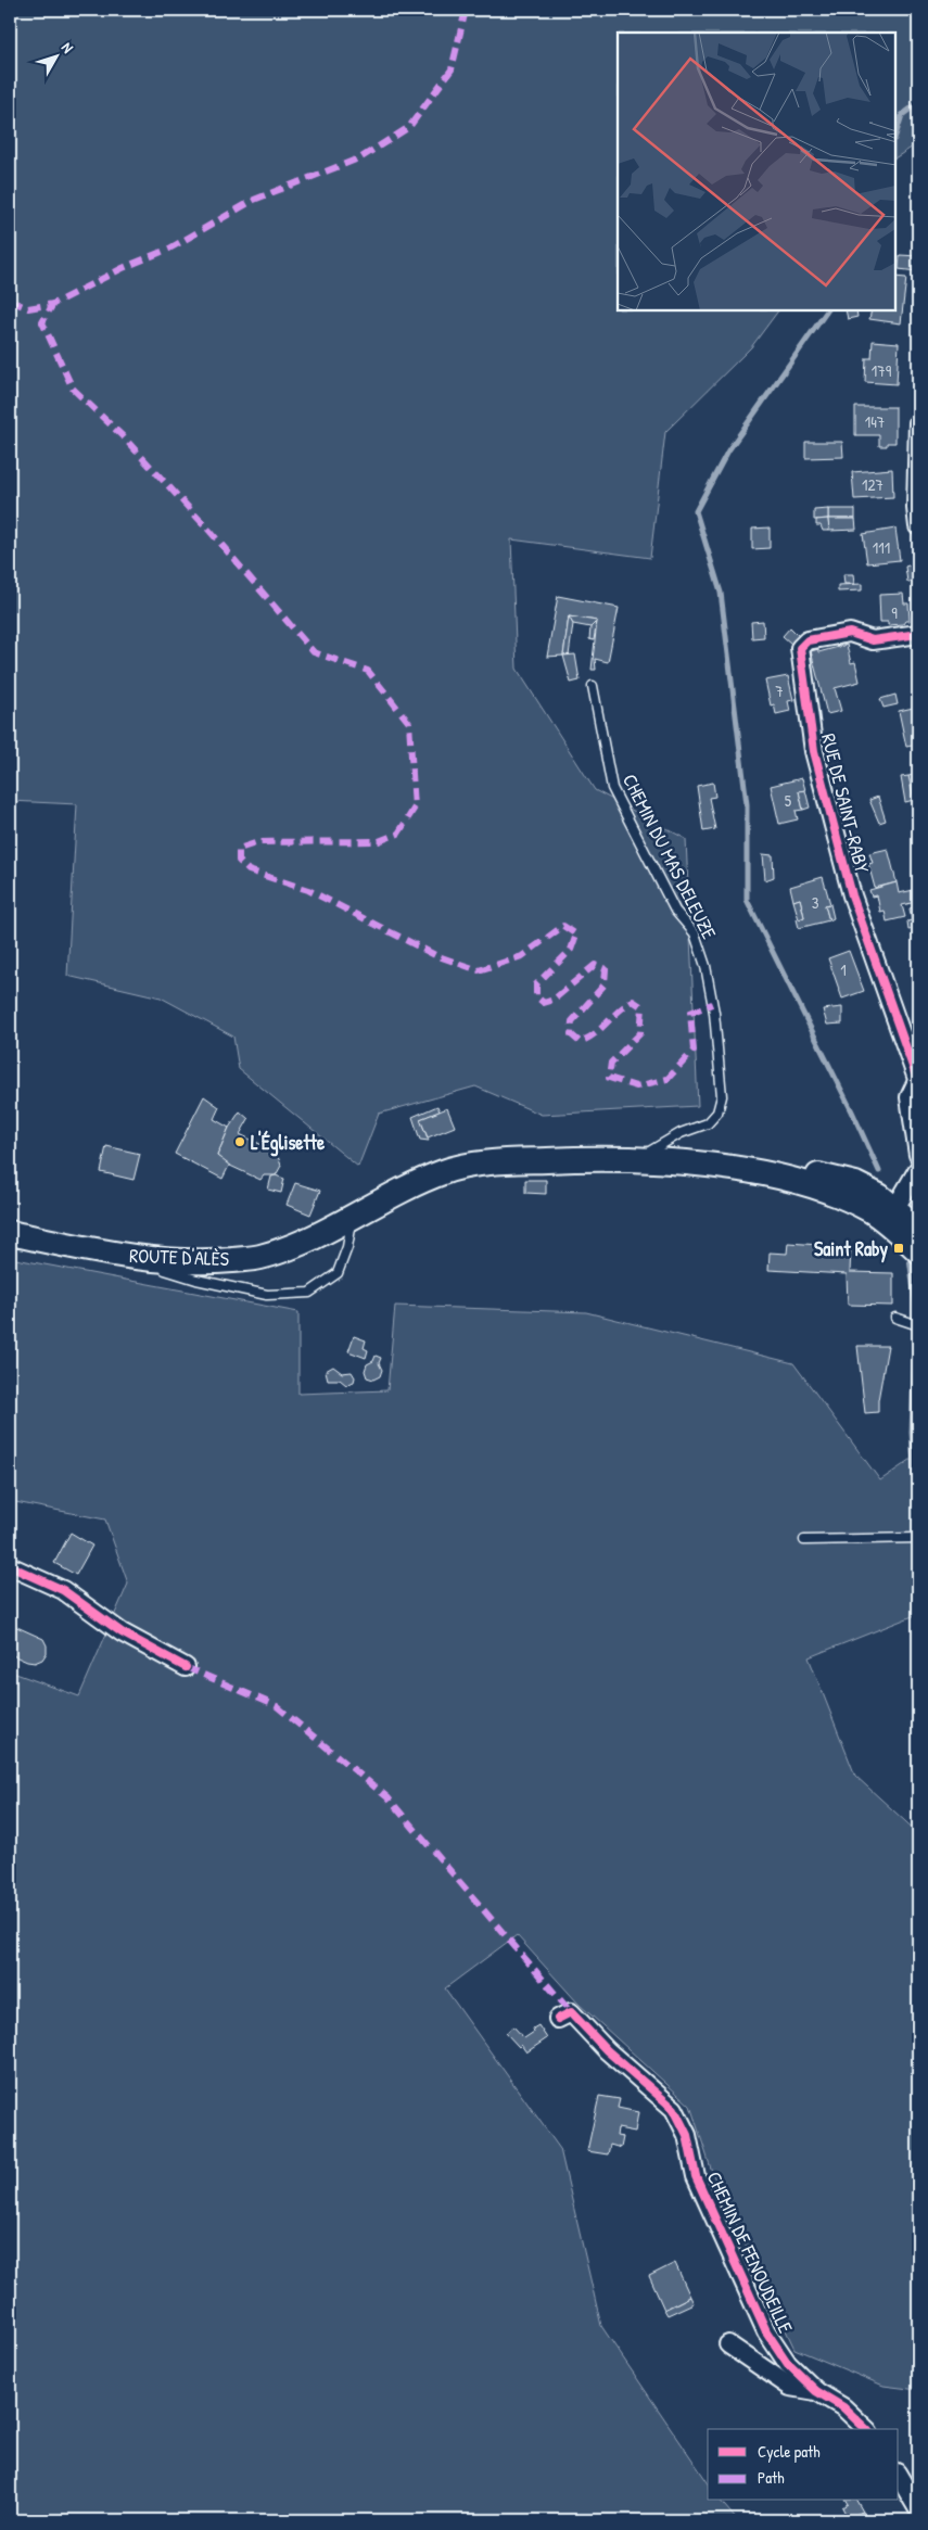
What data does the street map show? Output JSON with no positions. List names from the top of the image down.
{
  "streets": {
    "main road": ["ROUTE D'ALÈS"],
    "street": ["RUE DE SAINT-RABY", "CHEMIN DE FENOUDEILLE"],
    "lane": ["CHEMIN DU MAS DELEUZE"]
  },
  "crossings": [
    ["CHEMIN DU MAS DELEUZE", "ROUTE D'ALÈS"]
  ],
  "places": {
    "other": ["L'Églisette"],
    "transit": ["Saint Raby"]
  },
  "house_numbers": [
    "179",
    "147",
    "127",
    "111",
    "9",
    "7",
    "5",
    "3",
    "1"
  ],
  "legend": ["Cycle path", "Path"],
  "north": "top right"
}
